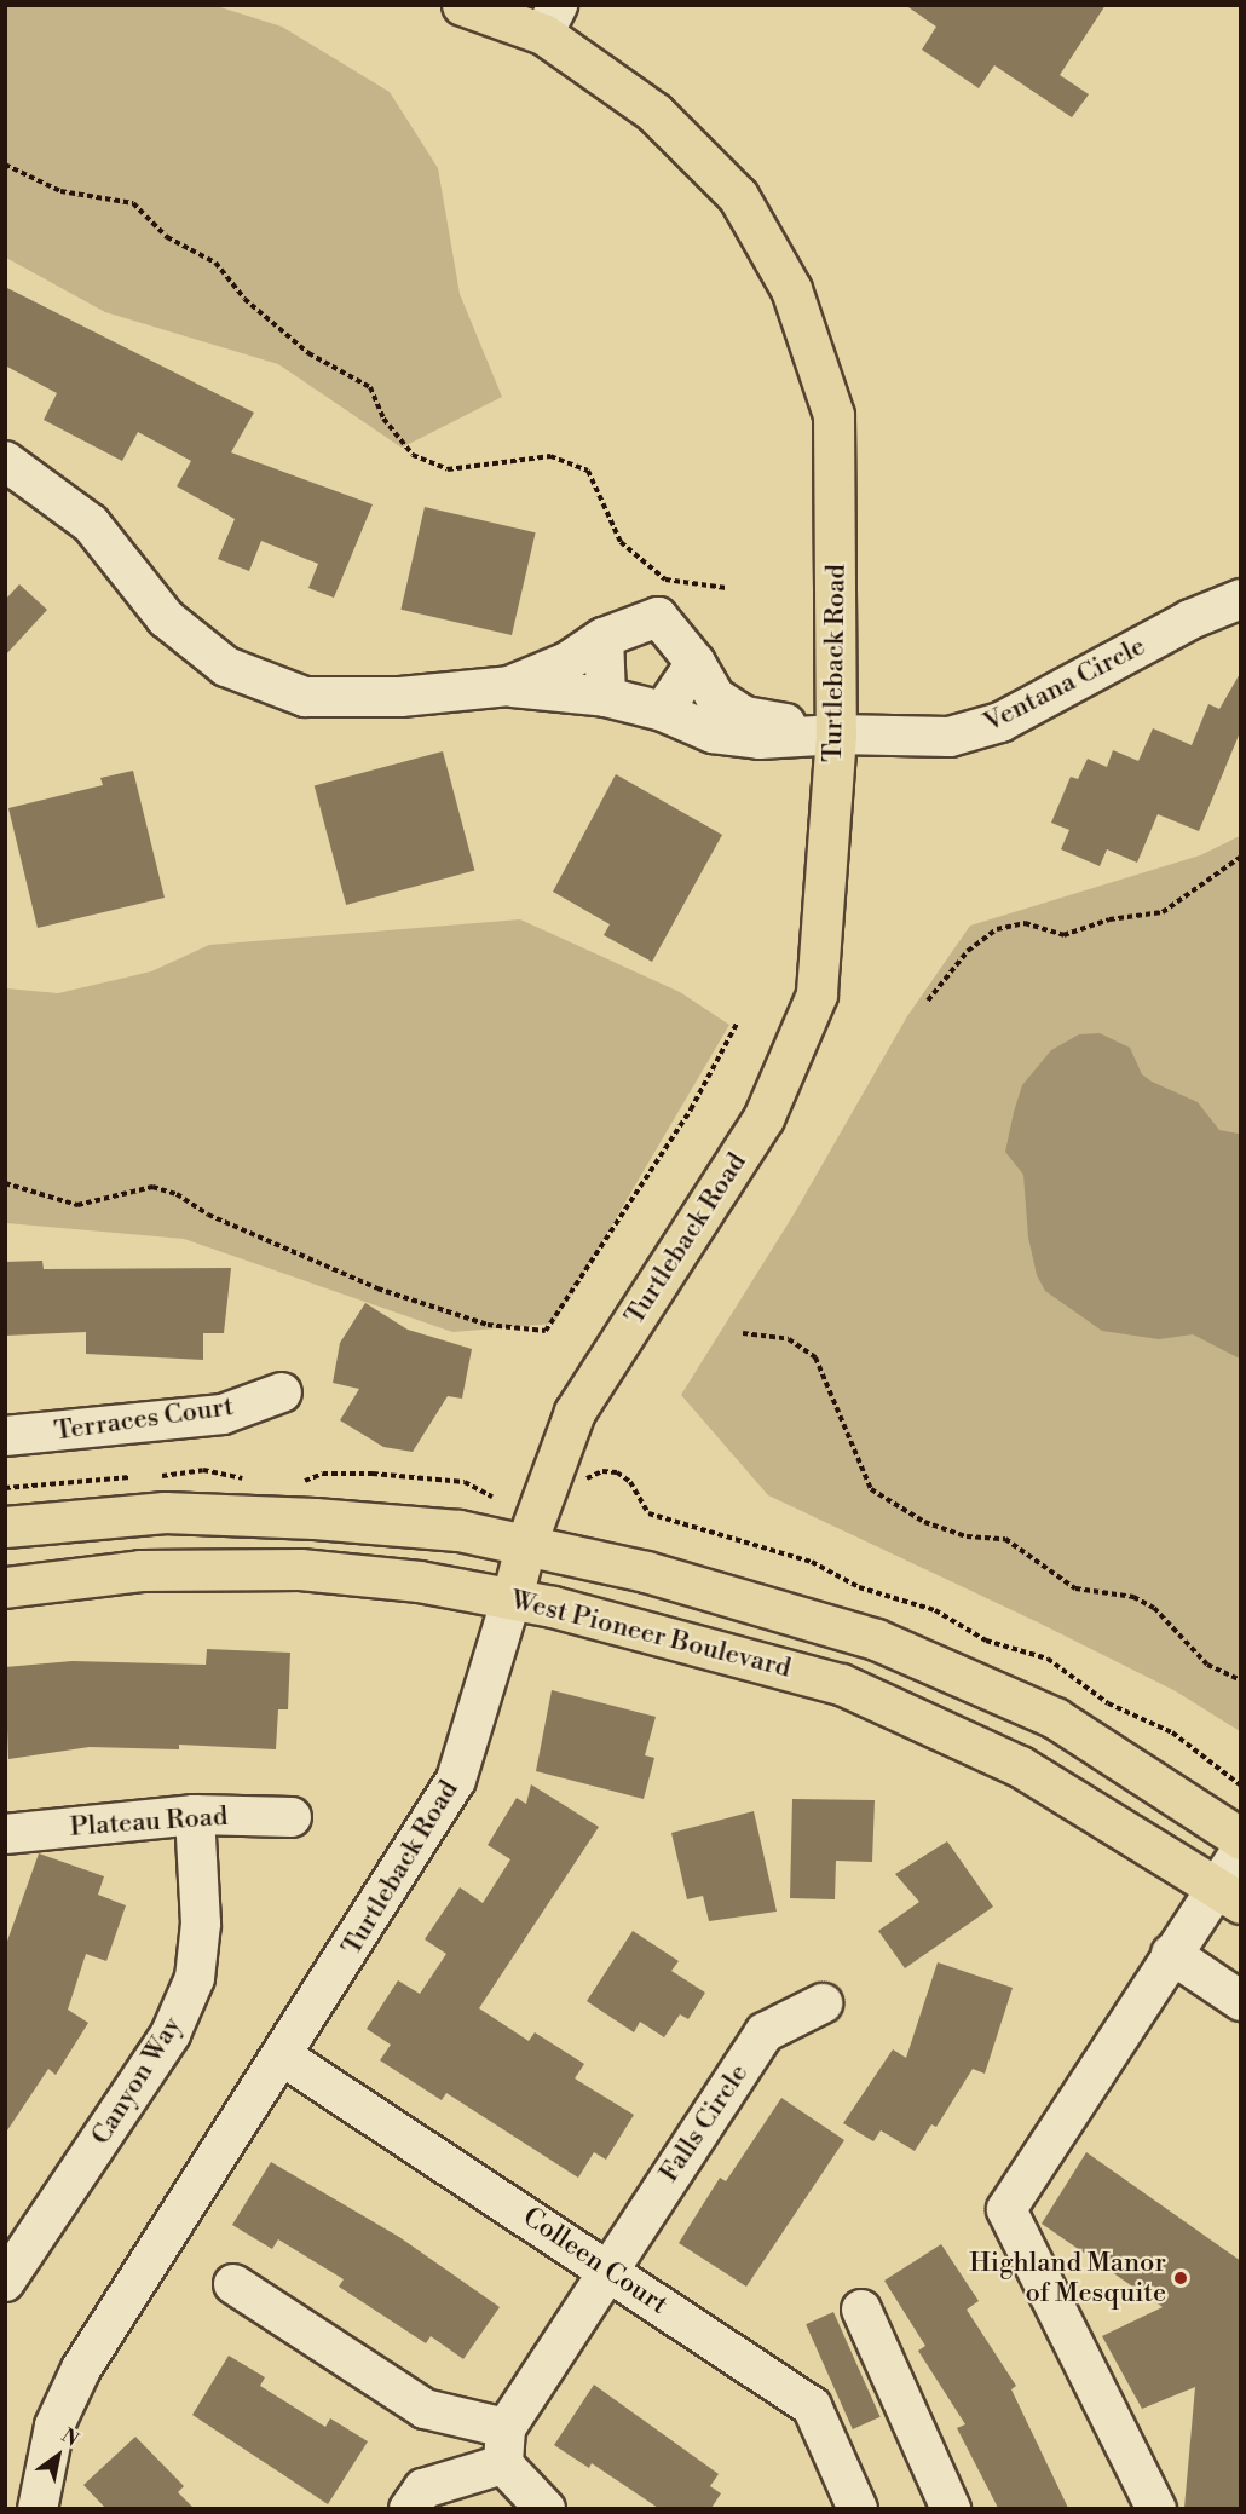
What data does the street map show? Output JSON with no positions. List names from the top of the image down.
{
  "streets": {
    "main road": ["Turtleback Road", "West Pioneer Boulevard"],
    "street": [
      "Ventana Circle",
      "Terraces Court",
      "Plateau Road",
      "Canyon Way",
      "Falls Circle",
      "Colleen Court"
    ]
  },
  "crossings": [
    ["Turtleback Road", "Ventana Circle"],
    ["Turtleback Road", "West Pioneer Boulevard"],
    ["Turtleback Road", "Colleen Court"],
    ["Plateau Road", "Canyon Way"],
    ["Falls Circle", "Colleen Court"]
  ],
  "places": ["Highland Manor of Mesquite"],
  "north": "top right"
}
